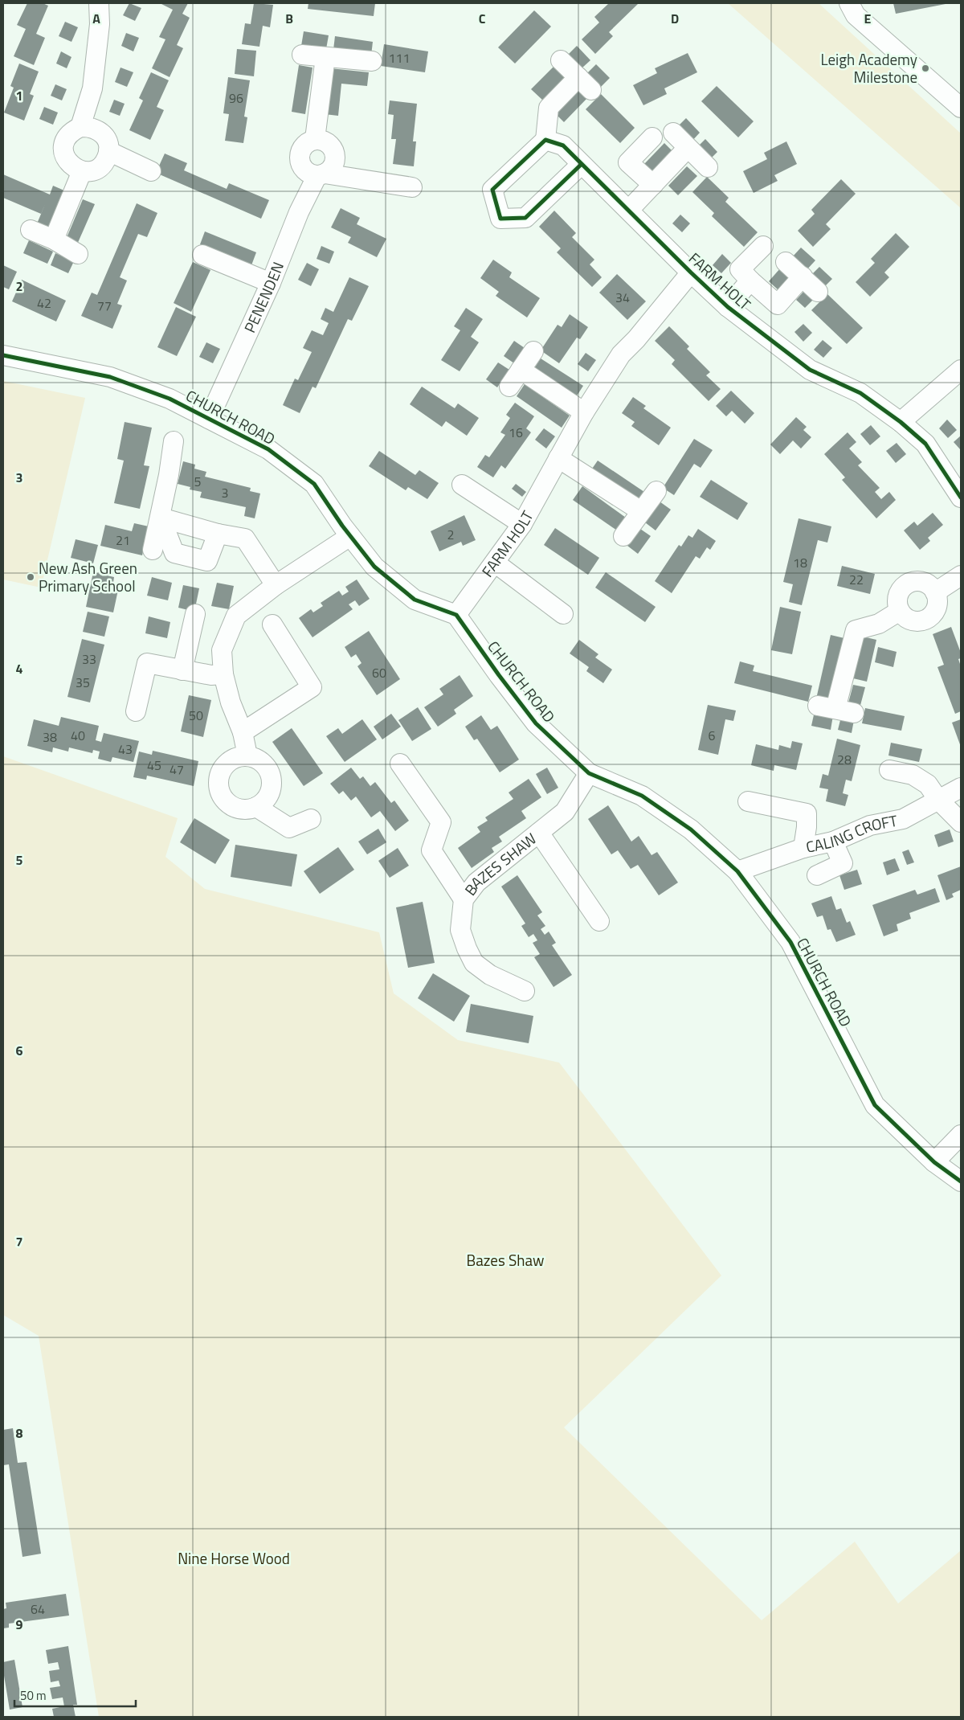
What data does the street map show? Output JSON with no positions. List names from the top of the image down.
{
  "streets": {
    "street": [
      "FARM HOLT",
      "PENENDEN",
      "CHURCH ROAD",
      "CALING CROFT",
      "BAZES SHAW"
    ]
  },
  "crossings": [
    ["FARM HOLT", "CHURCH ROAD"],
    ["PENENDEN", "CHURCH ROAD"],
    ["CHURCH ROAD", "CALING CROFT"],
    ["CHURCH ROAD", "BAZES SHAW"]
  ],
  "parks": ["Bazes Shaw", "Nine Horse Wood"],
  "places": ["Leigh Academy Milestone", "New Ash Green Primary School"],
  "house_numbers": [
    "111",
    "96",
    "34",
    "42",
    "77",
    "16",
    "5",
    "3",
    "2",
    "21",
    "18",
    "22",
    "33",
    "60",
    "35",
    "50",
    "40",
    "6",
    "38",
    "43",
    "28",
    "45",
    "47",
    "64"
  ],
  "scale_bar": "50 m",
  "grid": {
    "columns": [
      "A",
      "B",
      "C",
      "D",
      "E"
    ],
    "rows": [
      "1",
      "2",
      "3",
      "4",
      "5",
      "6",
      "7",
      "8",
      "9"
    ]
  }
}
